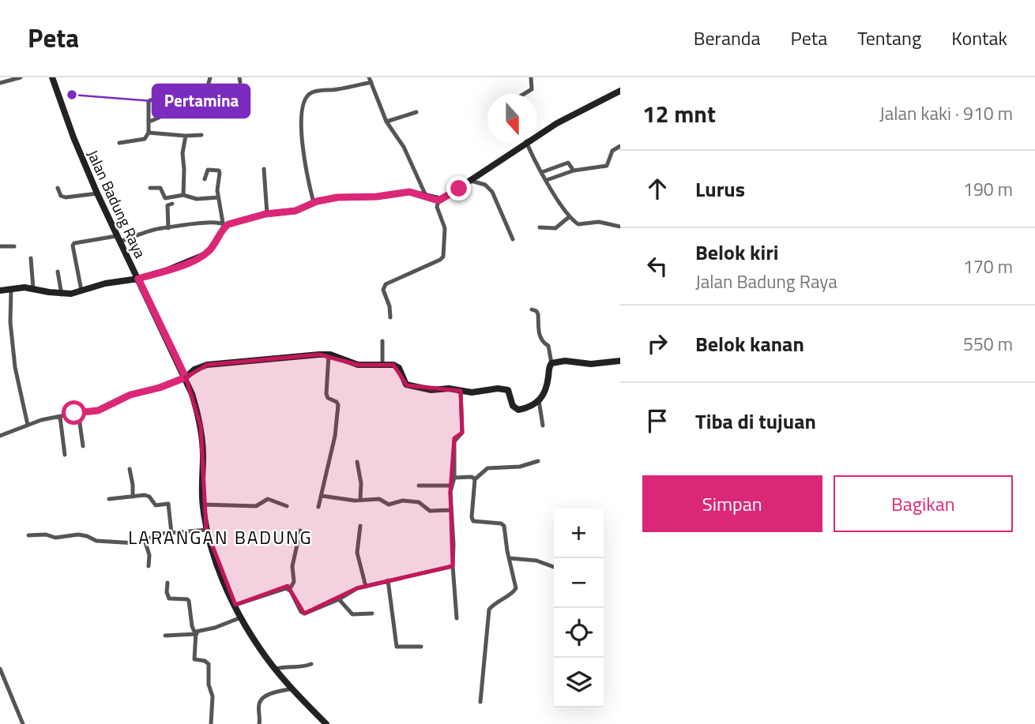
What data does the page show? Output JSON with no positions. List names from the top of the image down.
{
  "streets": {
    "street": ["Jalan Badung Raya"]
  },
  "districts": ["LARANGAN BADUNG"],
  "places": ["Pertamina"],
  "north": "bottom",
  "page": {
    "header": "Peta",
    "nav": [
      "Beranda",
      "Peta",
      "Tentang",
      "Kontak"
    ],
    "heading": ["12 mnt", "Jalan kaki · 910 m"],
    "list": [
      ["Lurus", "190 m"],
      ["Belok kiri", "Jalan Badung Raya", "170 m"],
      ["Belok kanan", "550 m"],
      "Tiba di tujuan"
    ],
    "buttons": ["Simpan", "Bagikan"],
    "map_buttons": ["+", "−"]
  }
}
